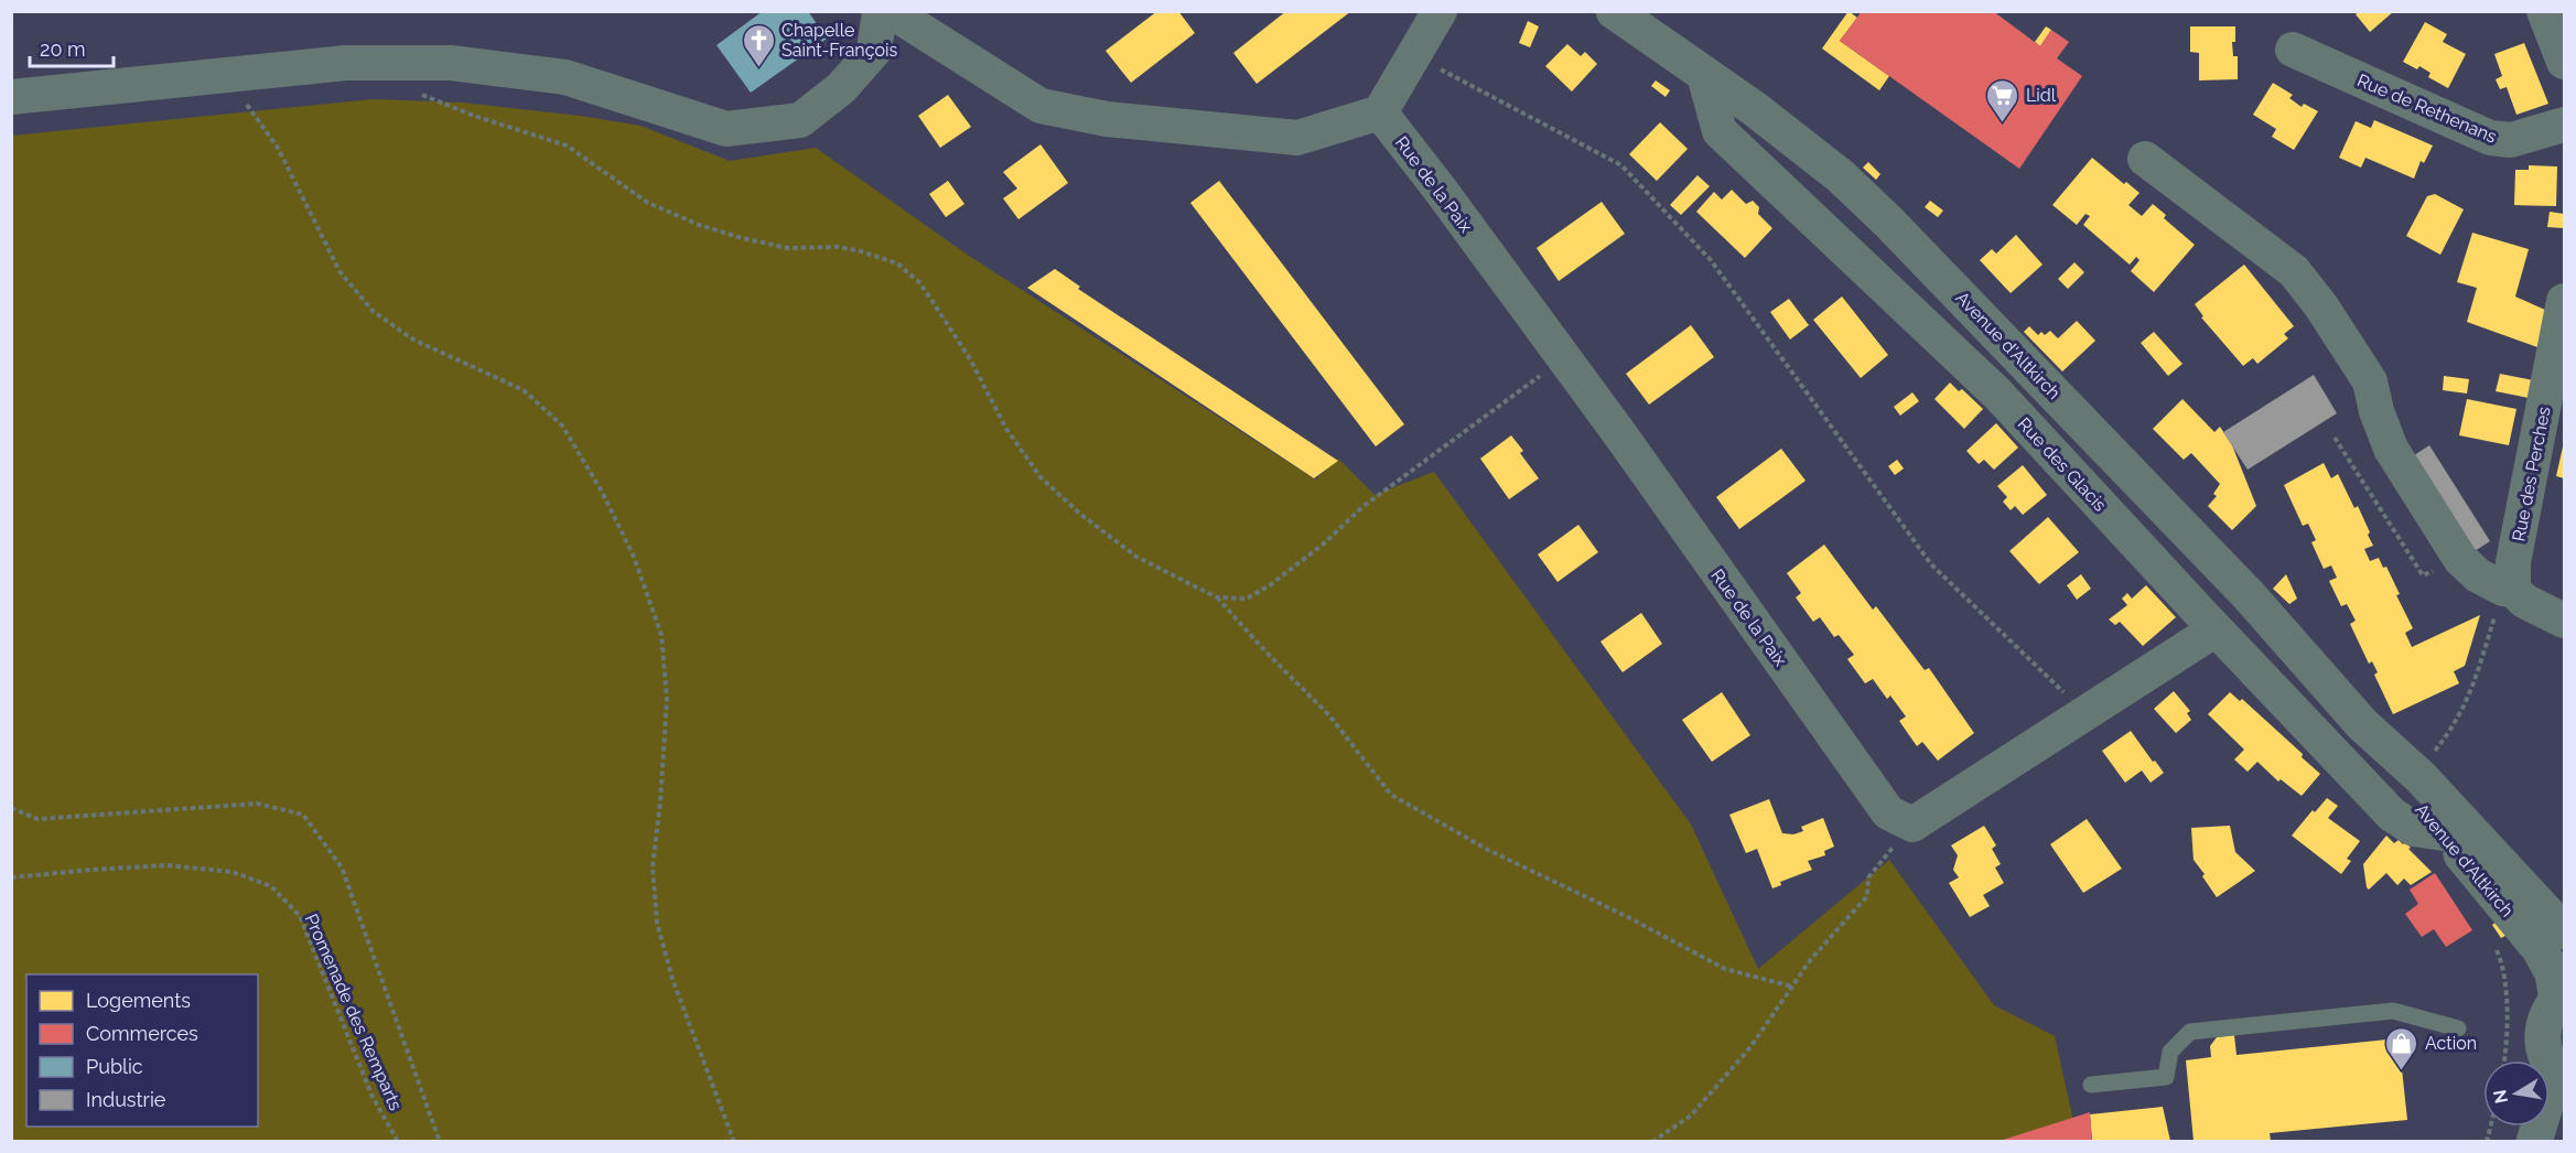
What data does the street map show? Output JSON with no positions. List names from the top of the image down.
{
  "streets": {
    "street": [
      "Rue de Rethenans",
      "Rue de la Paix",
      "Avenue d'Altkirch",
      "Rue des Glacis",
      "Rue des Perches"
    ],
    "path": ["Promenade des Remparts"]
  },
  "crossings": [
    ["Avenue d'Altkirch", "Rue des Glacis"]
  ],
  "places": {
    "church": ["Chapelle Saint-François"],
    "supermarket": ["Lidl"],
    "shop": ["Action"]
  },
  "legend": [
    "Logements",
    "Commerces",
    "Public",
    "Industrie"
  ],
  "scale_bar": "20 m",
  "north": "left"
}
